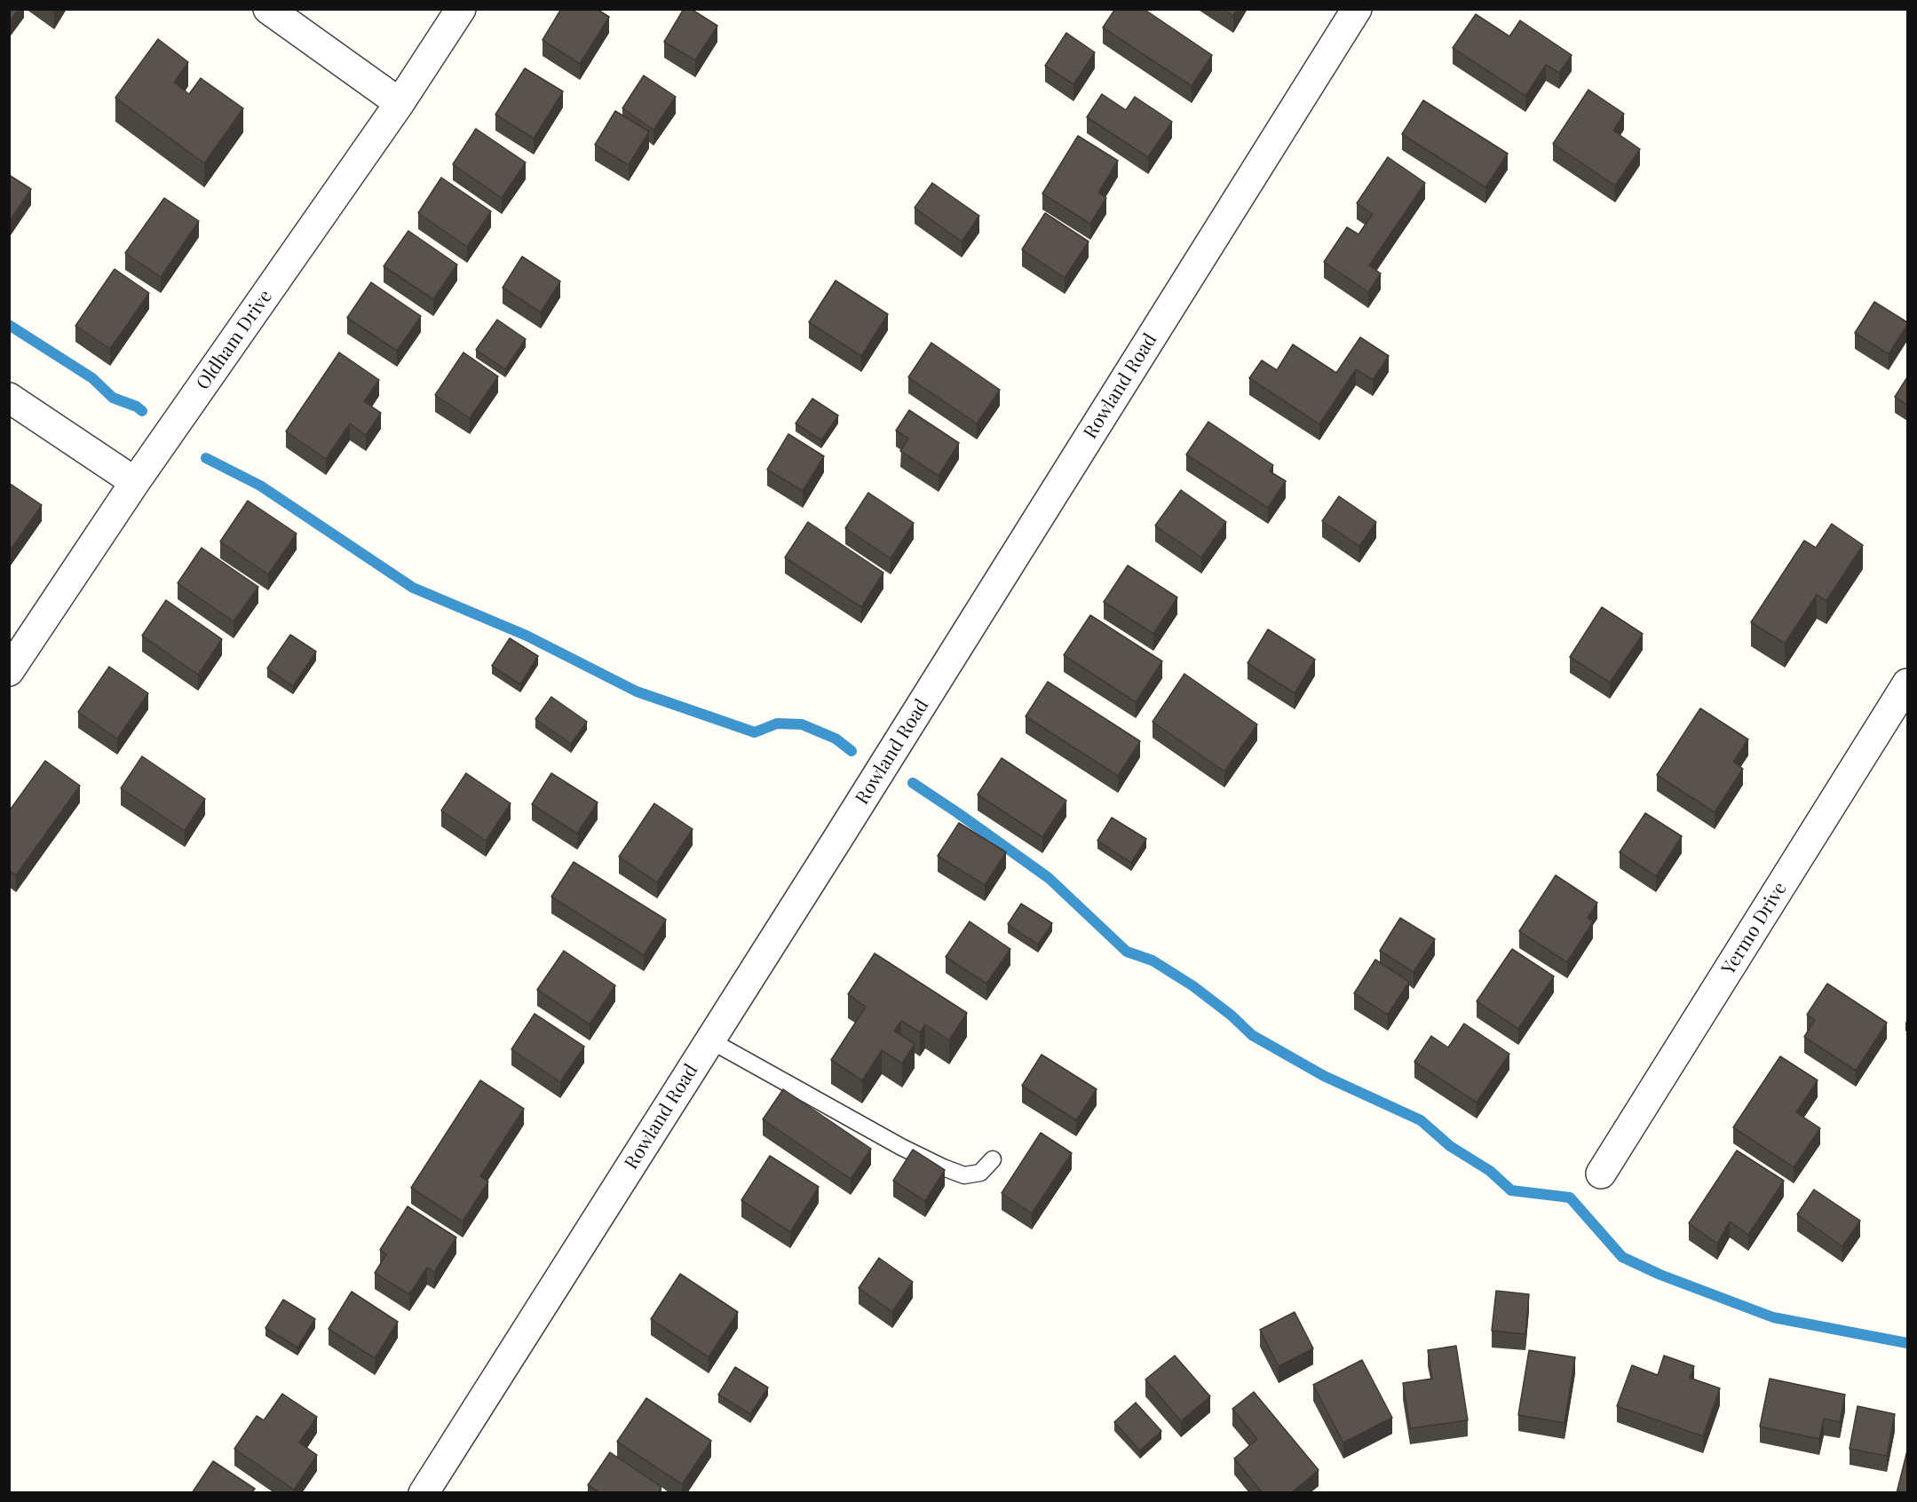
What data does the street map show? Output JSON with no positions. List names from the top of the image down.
{
  "streets": {
    "street": ["Oldham Drive", "Rowland Road", "Yermo Drive"]
  }
}
